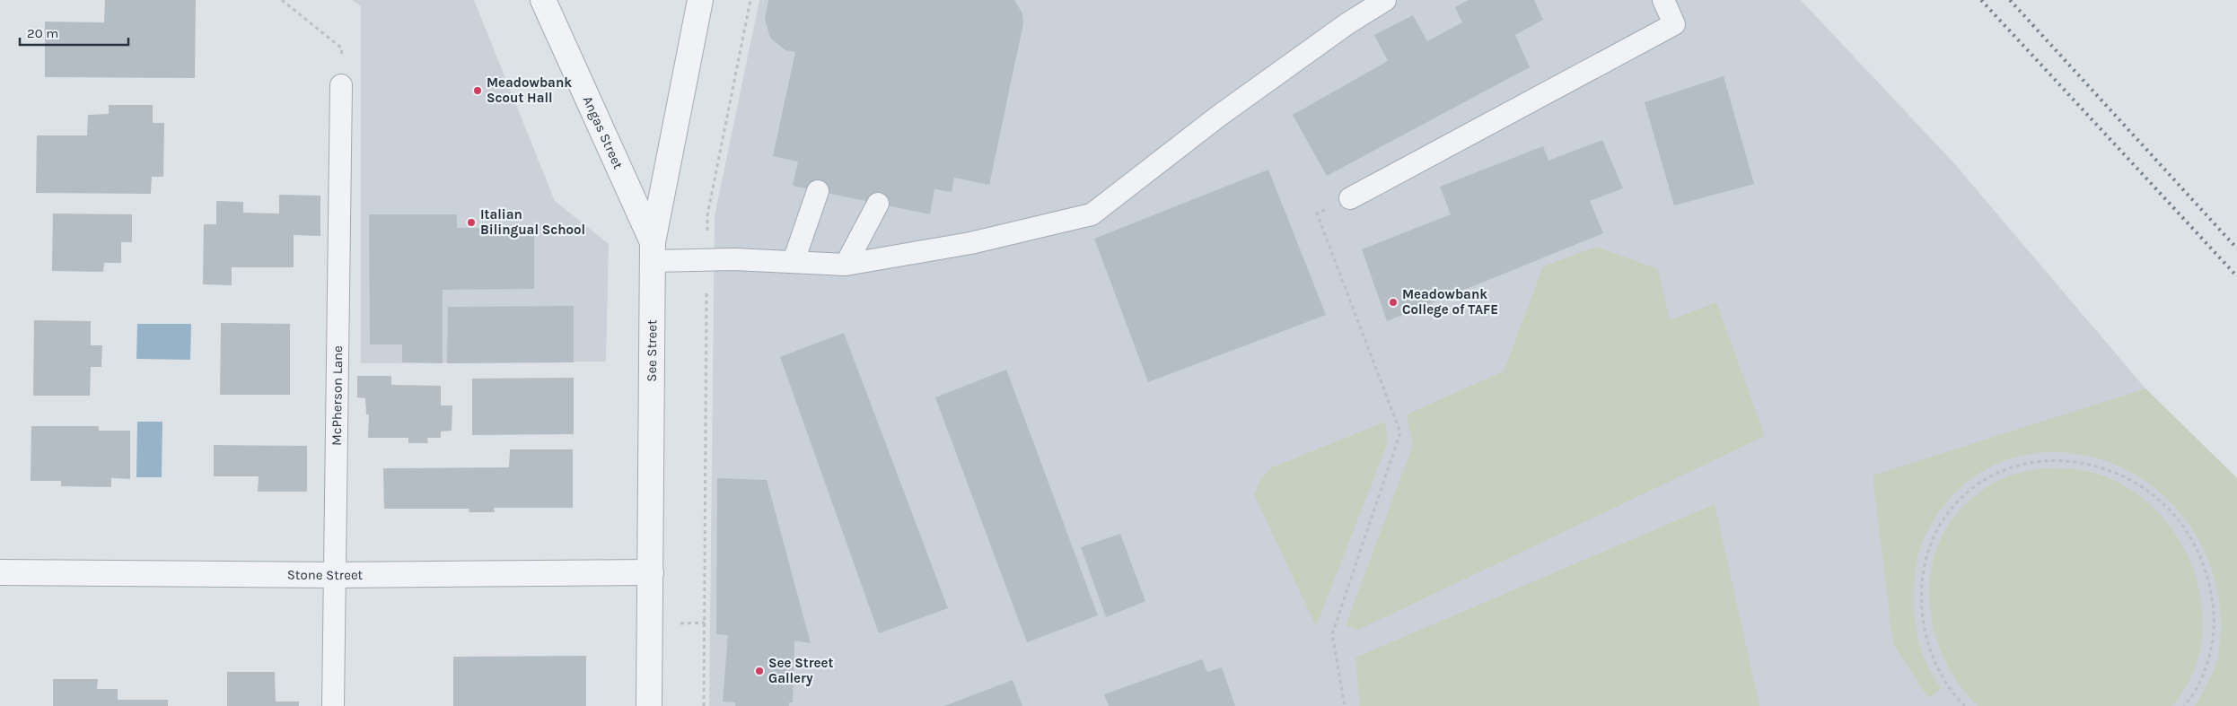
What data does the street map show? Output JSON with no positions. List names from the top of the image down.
{
  "streets": {
    "street": ["Angas Street", "See Street", "Stone Street"],
    "lane": ["McPherson Lane"]
  },
  "crossings": [
    ["Angas Street", "See Street"],
    ["See Street", "Stone Street"],
    ["McPherson Lane", "Stone Street"]
  ],
  "places": [
    "Meadowbank Scout Hall",
    "Italian Bilingual School",
    "Meadowbank College of TAFE",
    "See Street Gallery"
  ],
  "scale_bar": "20 m"
}
